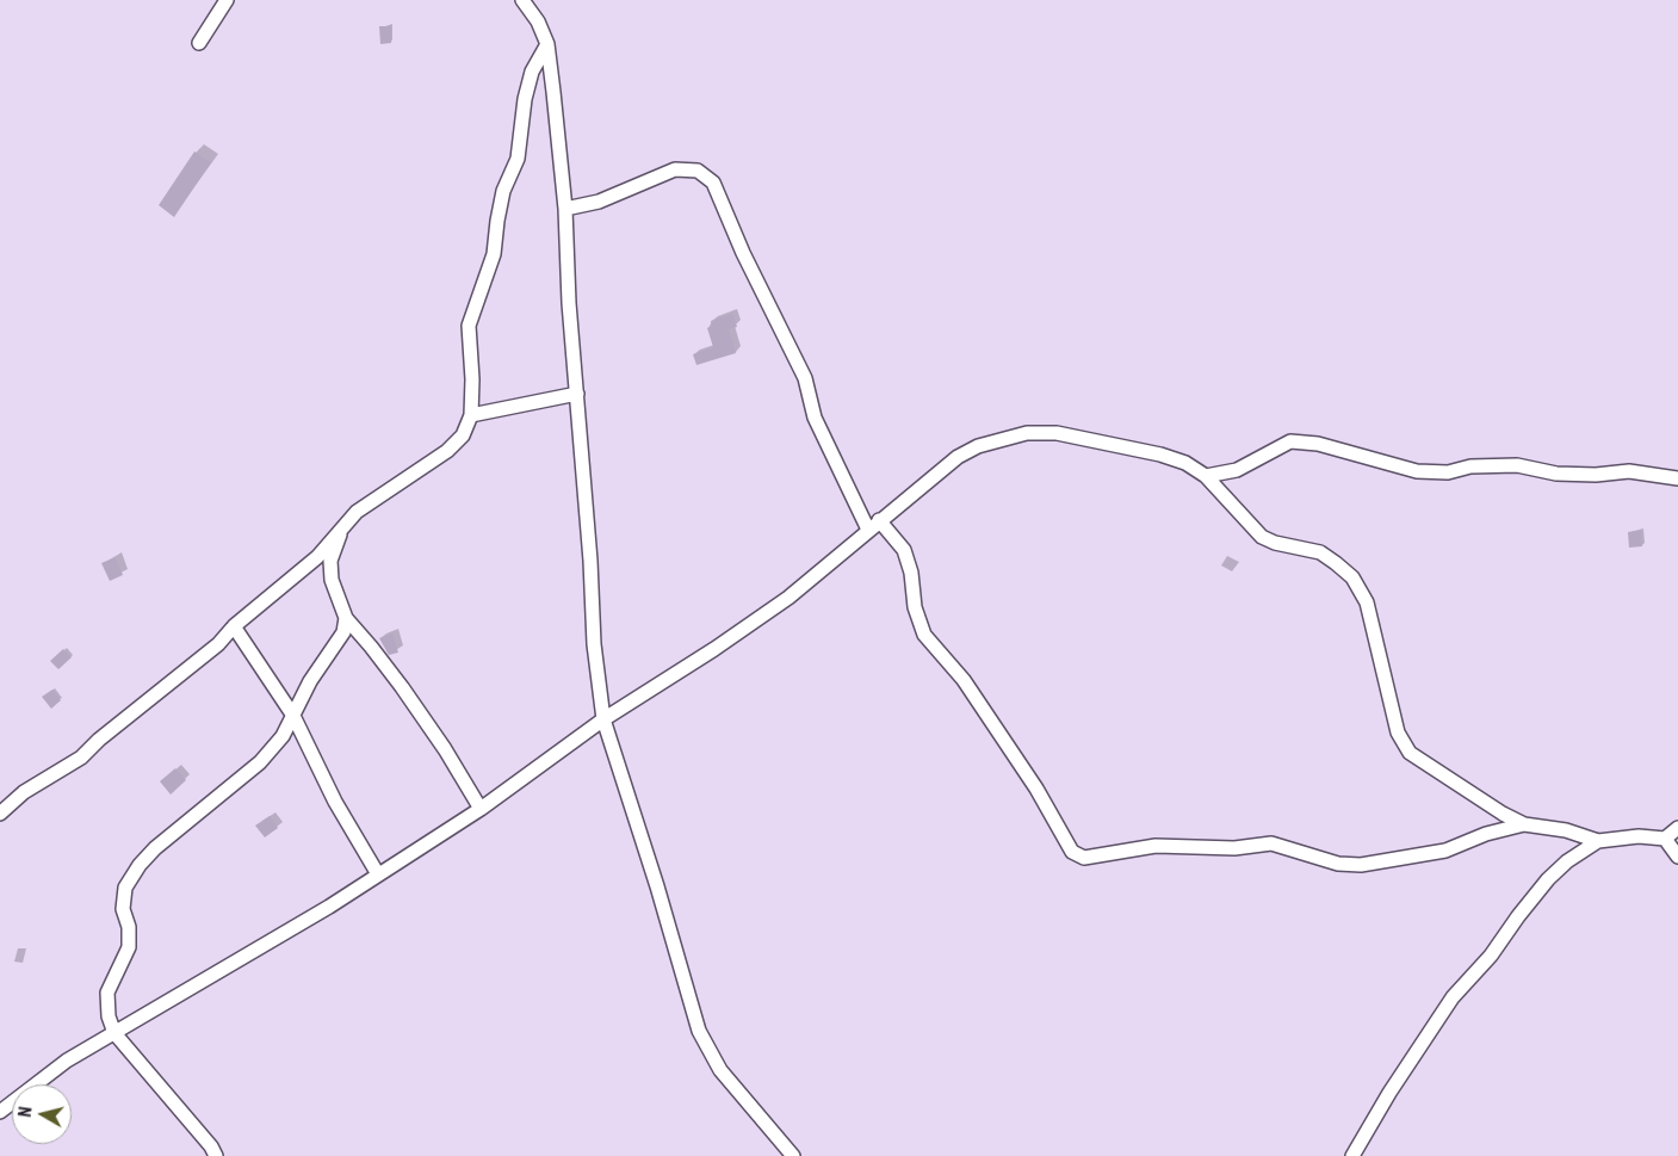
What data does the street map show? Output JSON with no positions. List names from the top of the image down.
{
  "north": "left"
}
